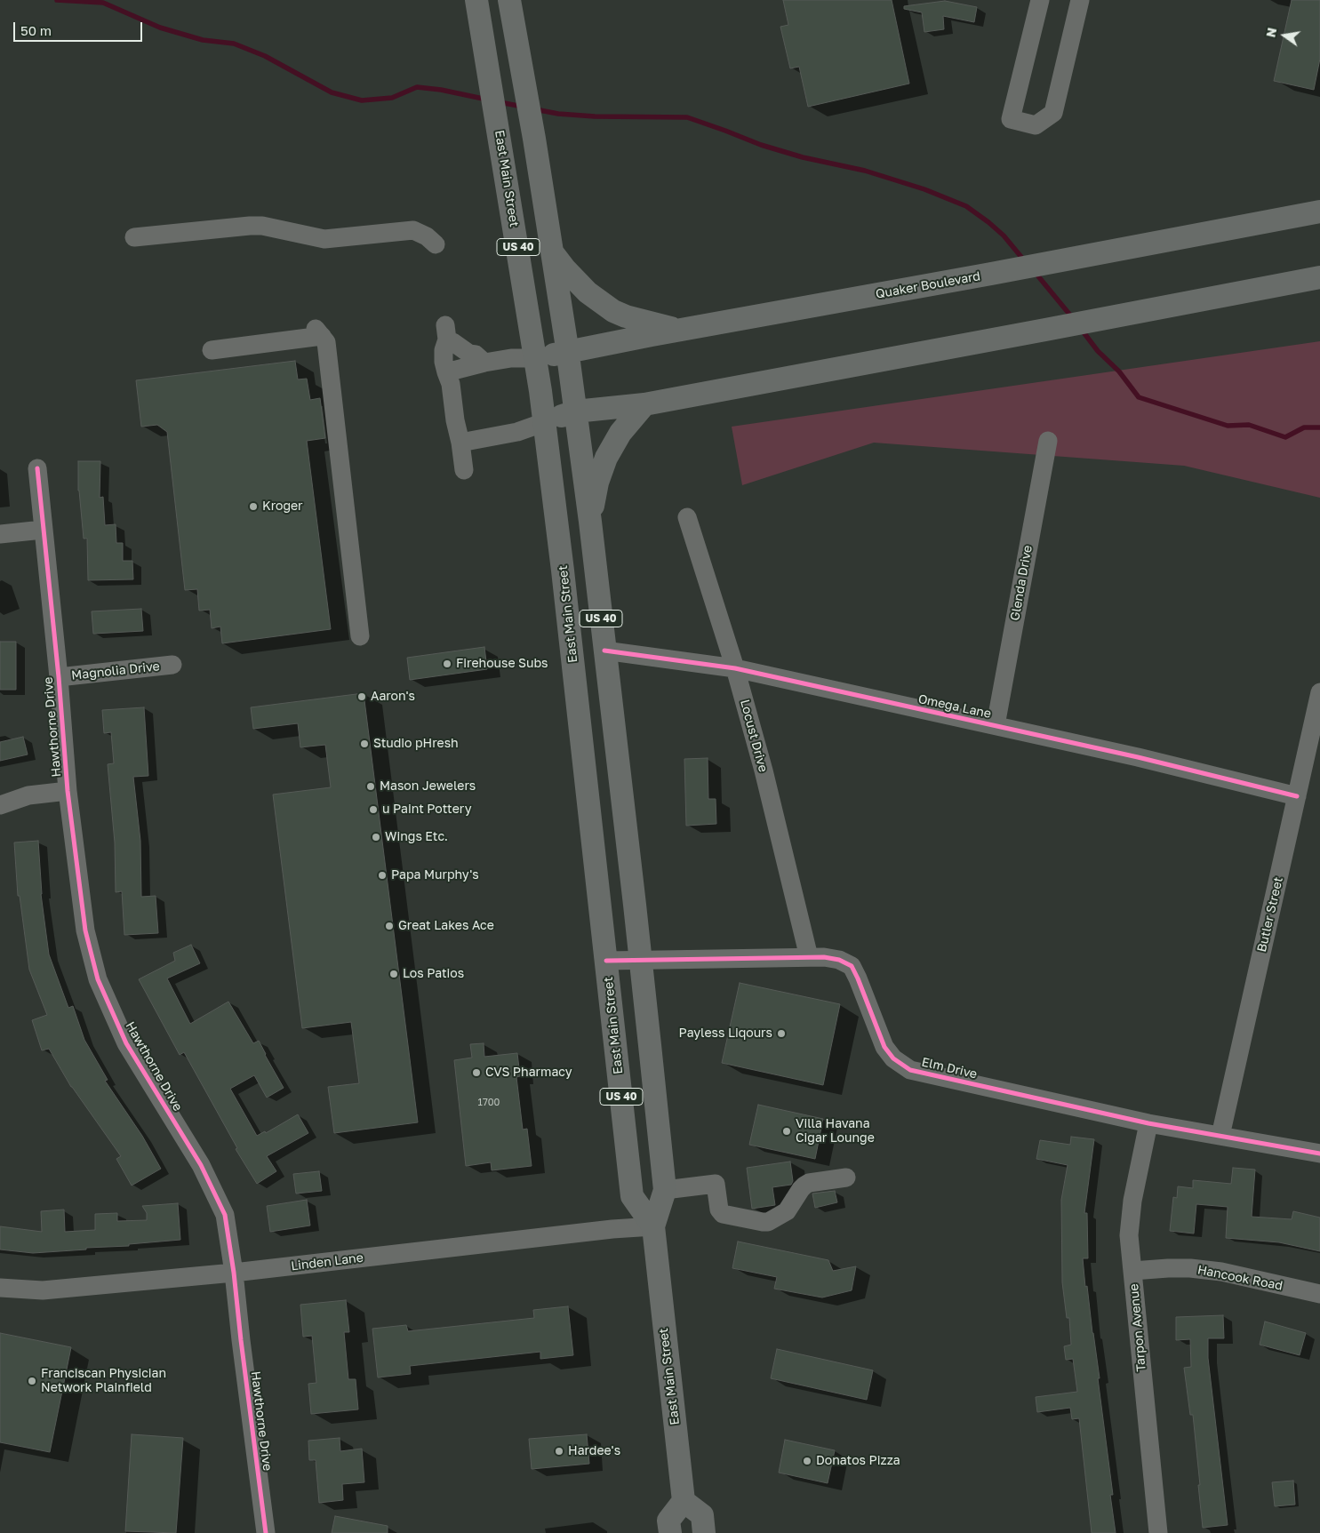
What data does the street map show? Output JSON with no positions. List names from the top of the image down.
{
  "streets": {
    "main road": ["East Main Street", "US 40", "Quaker Boulevard"],
    "street": [
      "Glenda Drive",
      "Magnolia Drive",
      "Omega Lane",
      "Hawthorne Drive",
      "Locust Drive",
      "Butler Street",
      "Elm Drive",
      "Linden Lane",
      "Hancook Road",
      "Tarpon Avenue"
    ]
  },
  "crossings": [
    ["East Main Street", "Quaker Boulevard"],
    ["East Main Street", "Omega Lane"],
    ["East Main Street", "Elm Drive"],
    ["East Main Street", "Linden Lane"],
    ["Glenda Drive", "Omega Lane"],
    ["Magnolia Drive", "Hawthorne Drive"],
    ["Omega Lane", "Locust Drive"],
    ["Omega Lane", "Butler Street"],
    ["Hawthorne Drive", "Linden Lane"],
    ["Locust Drive", "Elm Drive"],
    ["Butler Street", "Elm Drive"],
    ["Elm Drive", "Tarpon Avenue"],
    ["Hancook Road", "Tarpon Avenue"]
  ],
  "places": [
    "Kroger",
    "Firehouse Subs",
    "Aaron's",
    "Studio pHresh",
    "Mason Jewelers",
    "u Paint Pottery",
    "Wings Etc.",
    "Papa Murphy's",
    "Great Lakes Ace",
    "Los Patios",
    "Payless Liqours",
    "CVS Pharmacy",
    "Villa Havana Cigar Lounge",
    "Franciscan Physician Network Plainfield",
    "Hardee's",
    "Donatos Pizza"
  ],
  "house_numbers": ["1700"],
  "scale_bar": "50 m",
  "north": "left"
}
